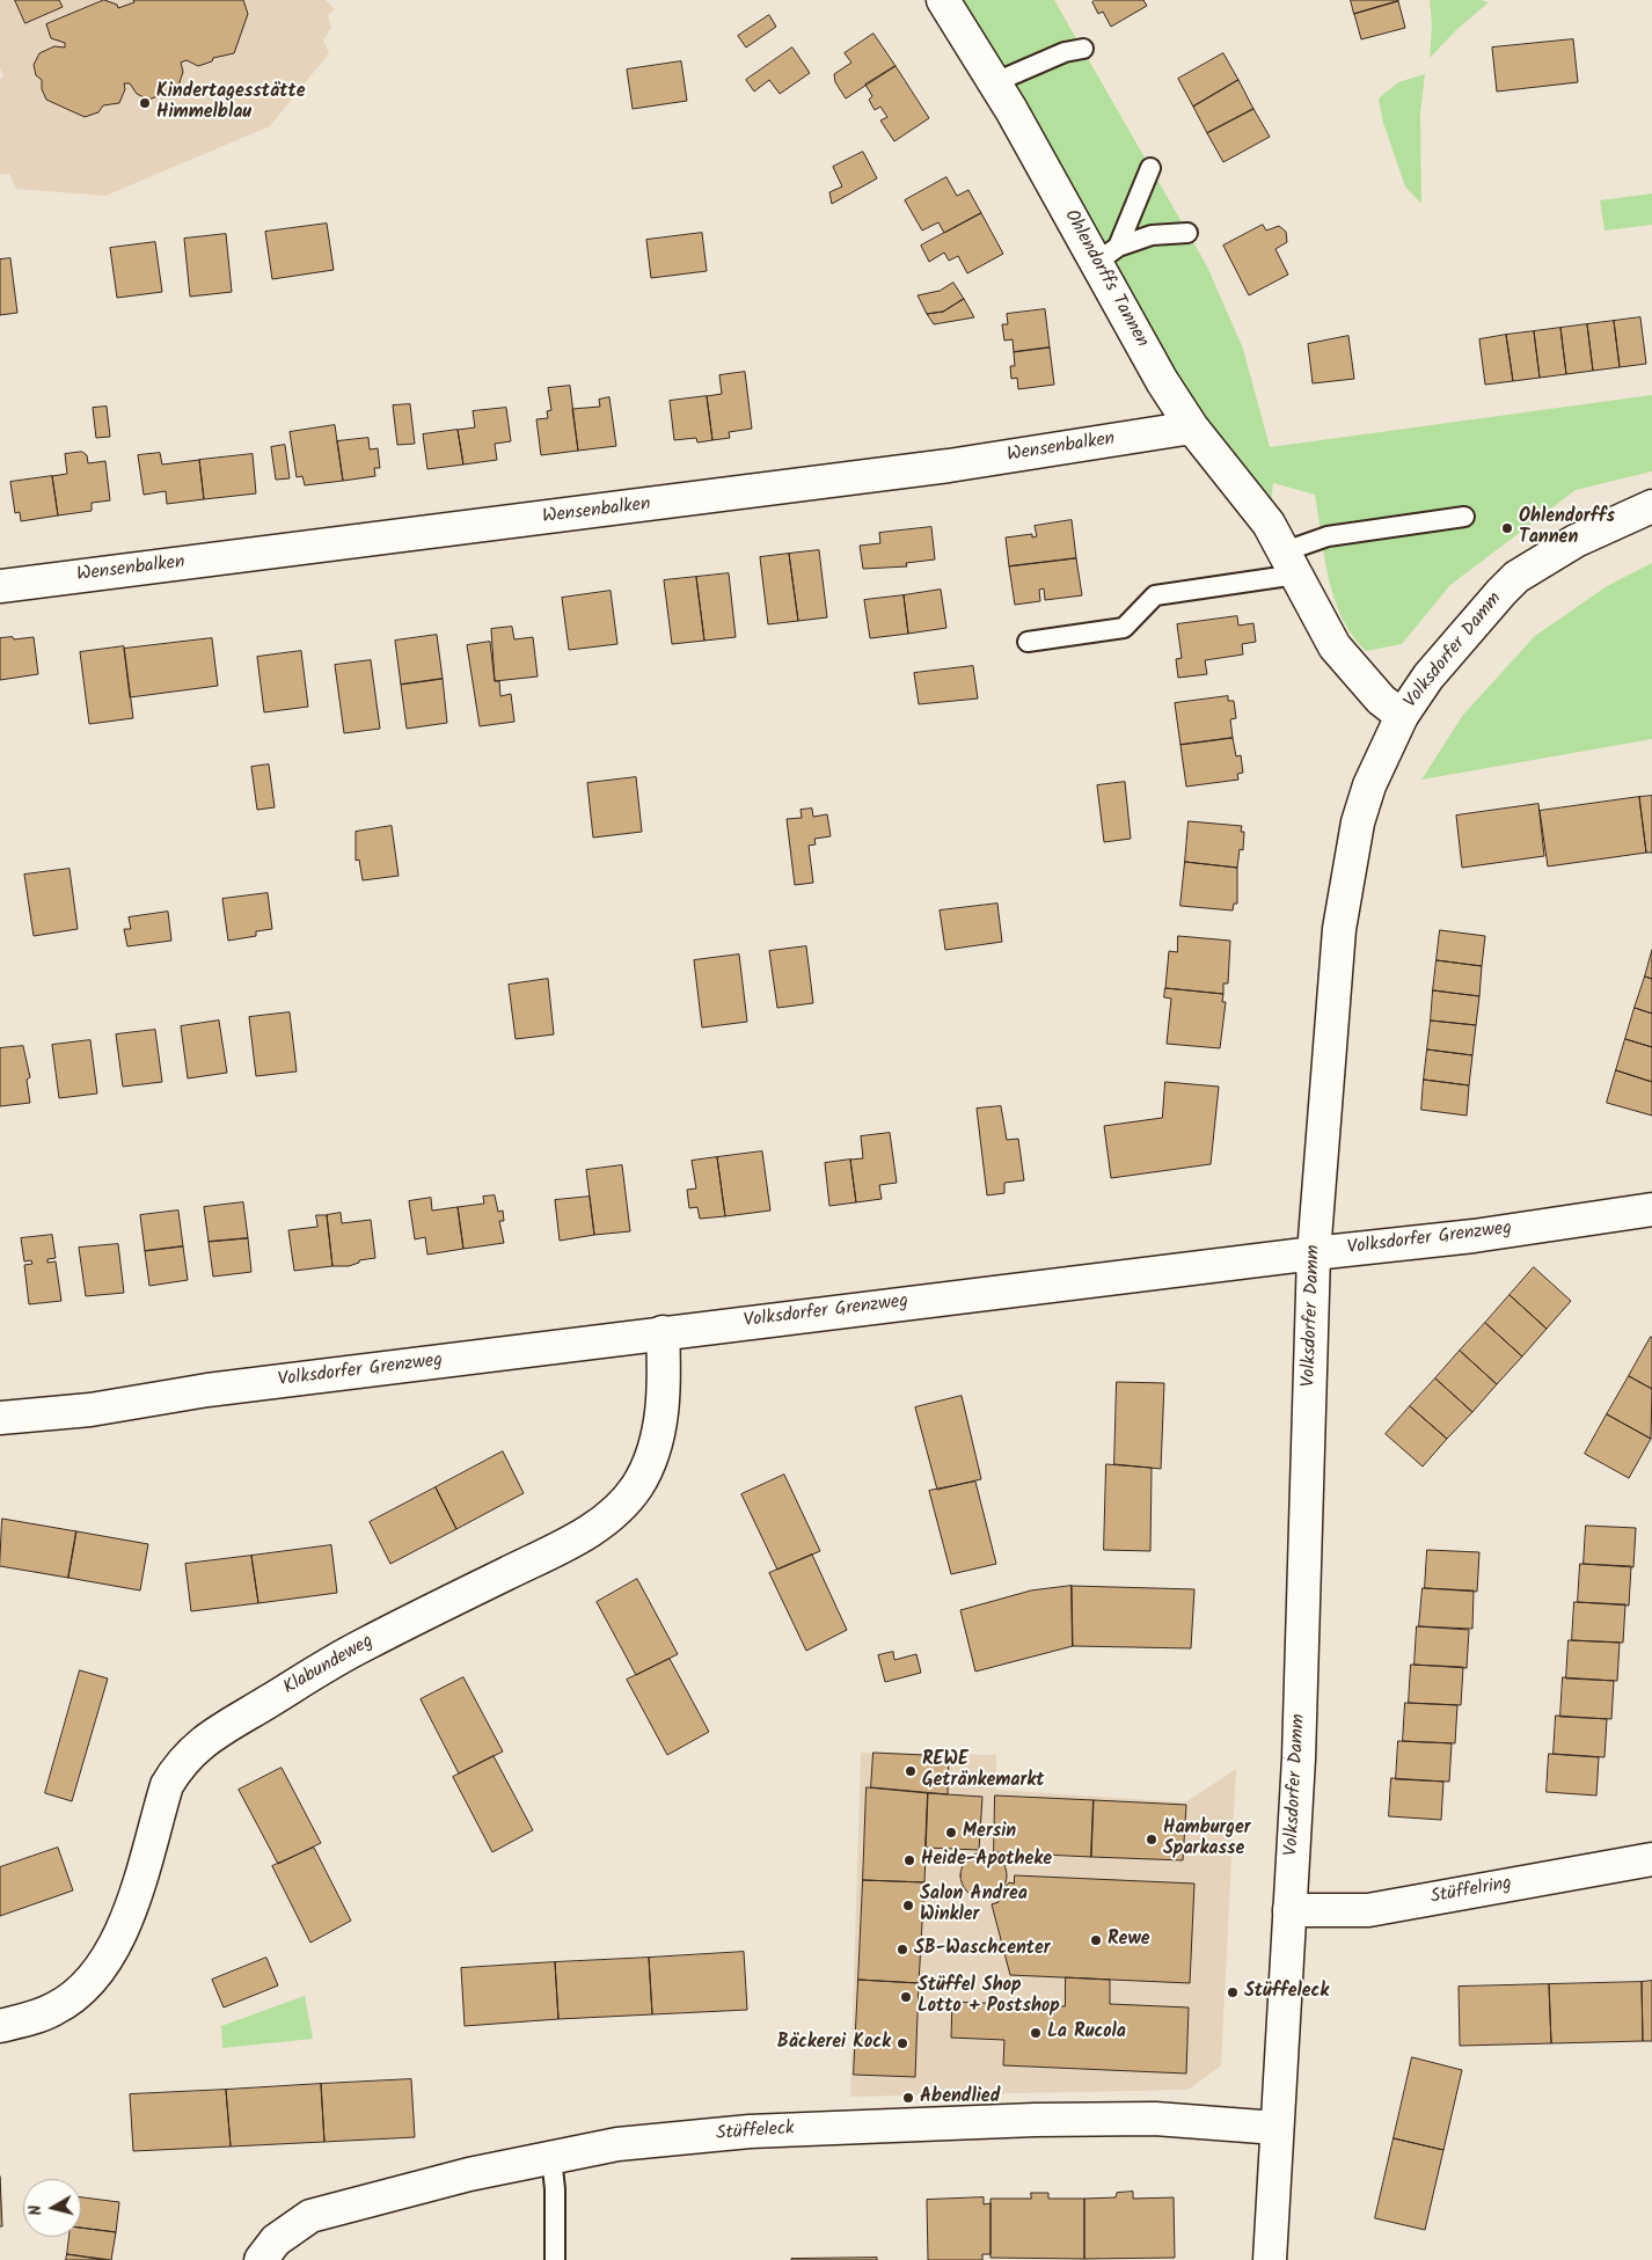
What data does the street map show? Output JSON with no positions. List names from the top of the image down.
{
  "streets": {
    "street": [
      "Ohlendorffs Tannen",
      "Wensenbalken",
      "Volksdorfer Damm",
      "Volksdorfer Grenzweg",
      "Klabundeweg",
      "Stüffelring",
      "Stüffeleck"
    ]
  },
  "crossings": [
    ["Ohlendorffs Tannen", "Wensenbalken"],
    ["Ohlendorffs Tannen", "Volksdorfer Damm"],
    ["Volksdorfer Damm", "Volksdorfer Grenzweg"],
    ["Volksdorfer Damm", "Stüffelring"],
    ["Volksdorfer Damm", "Stüffeleck"],
    ["Volksdorfer Grenzweg", "Klabundeweg"]
  ],
  "places": [
    "Kindertagesstätte Himmelblau",
    "Ohlendorffs Tannen",
    "REWE Getränkemarkt",
    "Mersin",
    "Hamburger Sparkasse",
    "Heide-Apotheke",
    "Salon Andrea Winkler",
    "Rewe",
    "SB-Waschcenter",
    "Stüffeleck",
    "Stüffel Shop Lotto + Postshop",
    "La Rucola",
    "Bäckerei Kock",
    "Abendlied"
  ],
  "north": "left"
}
